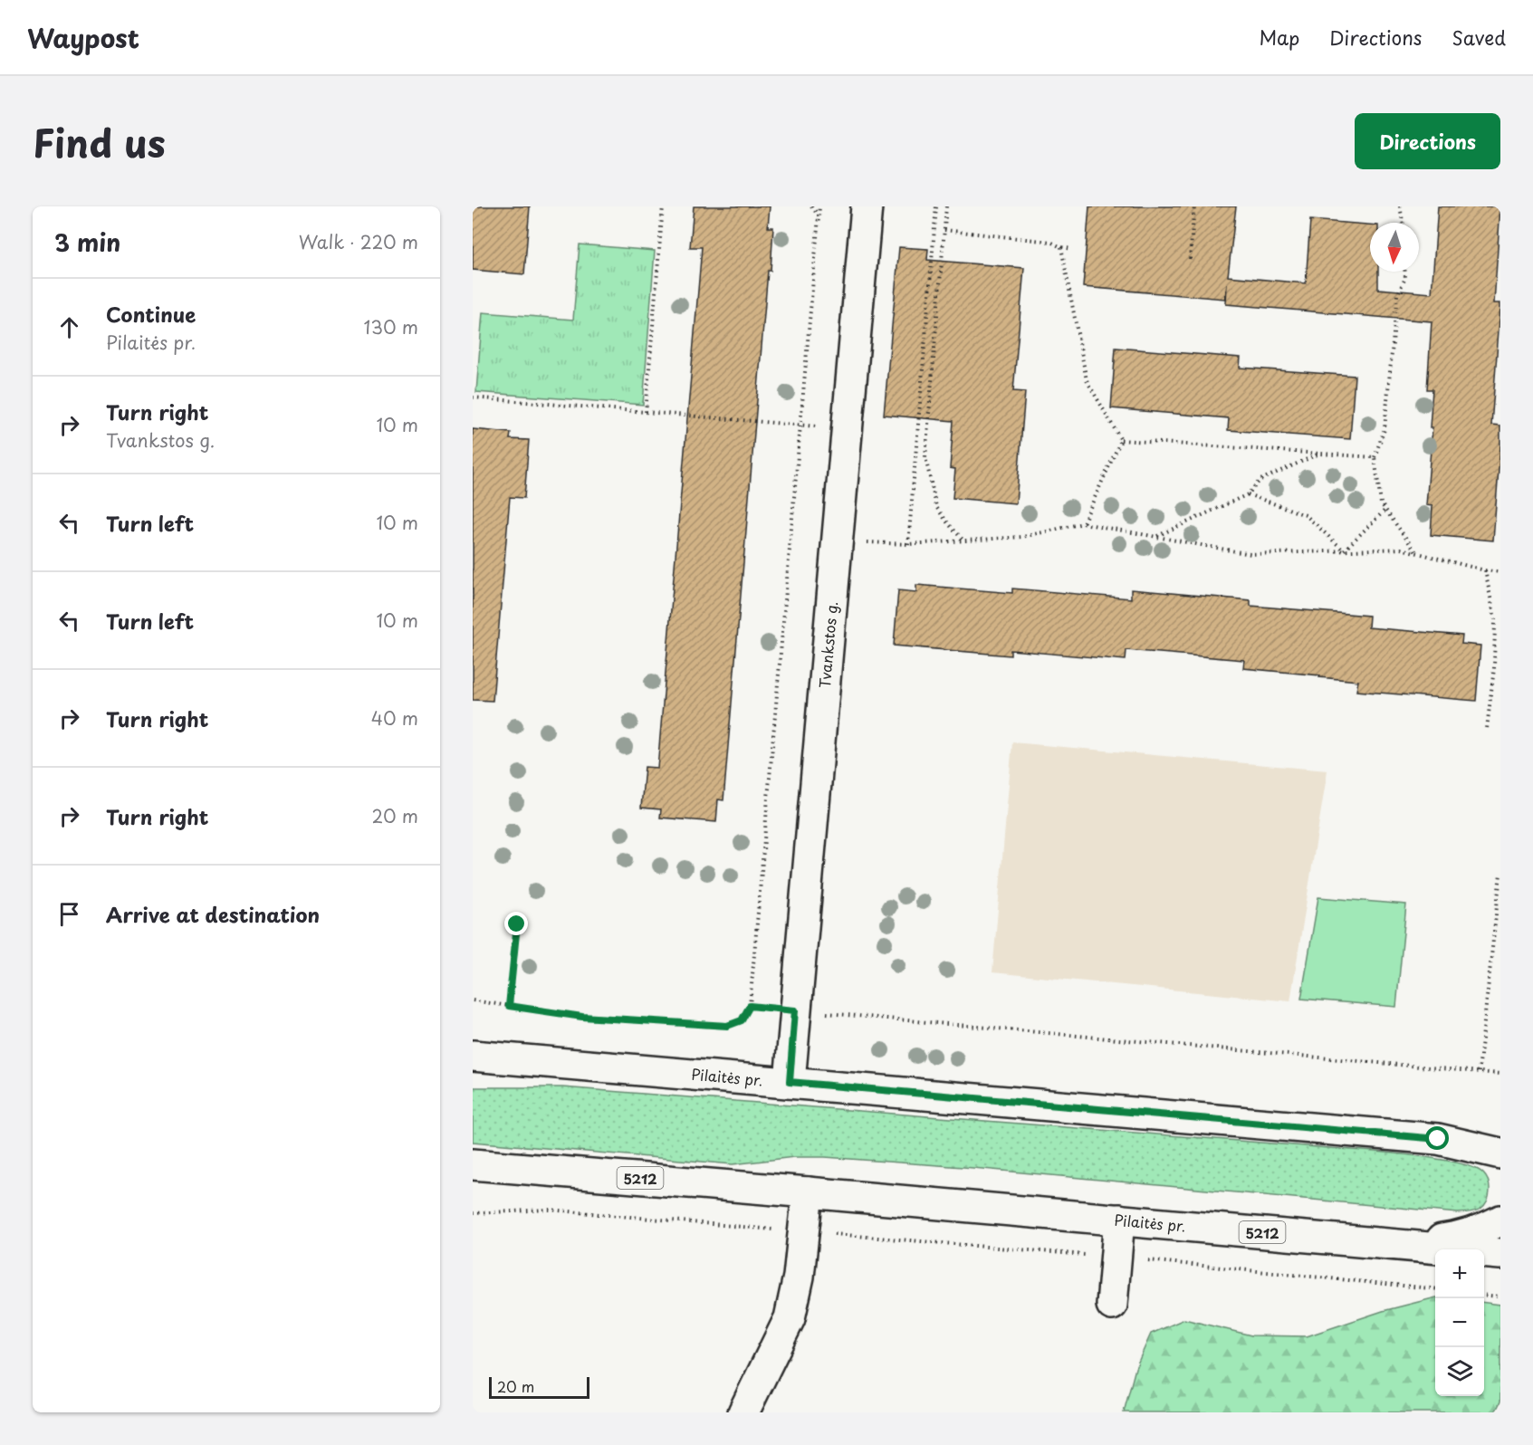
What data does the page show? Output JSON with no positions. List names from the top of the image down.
{
  "streets": {
    "main road": ["Tvankstos g.", "Pilaitės pr.", "5212"]
  },
  "crossings": [
    ["Tvankstos g.", "Pilaitės pr."]
  ],
  "scale_bar": "20 m",
  "north": "bottom",
  "page": {
    "header": "Waypost",
    "nav": ["Map", "Directions", "Saved"],
    "title": "Find us",
    "buttons": "Directions",
    "heading": ["3 min", "Walk · 220 m"],
    "list": [
      ["Continue", "Pilaitės pr.", "130 m"],
      ["Turn right", "Tvankstos g.", "10 m"],
      ["Turn left", "10 m"],
      ["Turn left", "10 m"],
      ["Turn right", "40 m"],
      ["Turn right", "20 m"],
      "Arrive at destination"
    ],
    "map_buttons": ["+", "−"],
    "scale": "20 m"
  }
}
